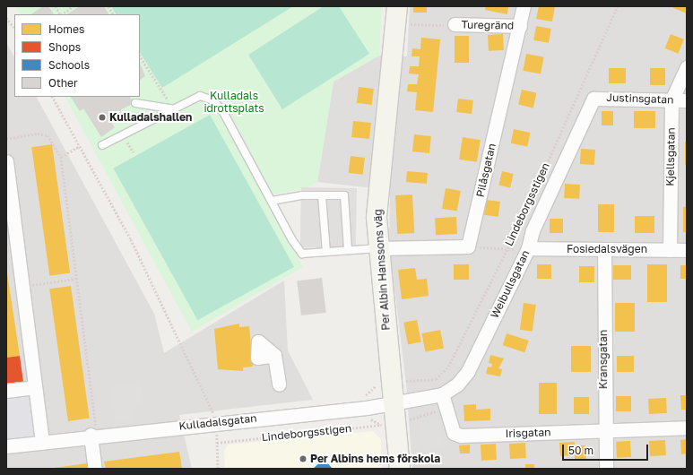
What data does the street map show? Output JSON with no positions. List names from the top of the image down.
{
  "streets": {
    "street": [
      "Turegränd",
      "Justinsgatan",
      "Kjellsgatan",
      "Pilåsgatan",
      "Fosiedalsvägen",
      "Per Albin Hanssons väg",
      "Weibullsgatan",
      "Kransgatan",
      "Kulladalsgatan",
      "Irisgatan"
    ],
    "path": ["Lindeborgsstigen"]
  },
  "crossings": [
    ["Turegränd", "Pilåsgatan"],
    ["Justinsgatan", "Kjellsgatan"],
    ["Justinsgatan", "Weibullsgatan"],
    ["Kjellsgatan", "Fosiedalsvägen"],
    ["Lindeborgsstigen", "Per Albin Hanssons väg"],
    ["Fosiedalsvägen", "Weibullsgatan"],
    ["Fosiedalsvägen", "Kransgatan"],
    ["Per Albin Hanssons väg", "Weibullsgatan"],
    ["Per Albin Hanssons väg", "Kulladalsgatan"],
    ["Weibullsgatan", "Kulladalsgatan"],
    ["Weibullsgatan", "Irisgatan"],
    ["Kransgatan", "Irisgatan"]
  ],
  "parks": ["Kulladals idrottsplats"],
  "places": ["Kulladalshallen", "Per Albins hems förskola"],
  "legend": [
    "Homes",
    "Shops",
    "Schools",
    "Other"
  ],
  "scale_bar": "50 m"
}
